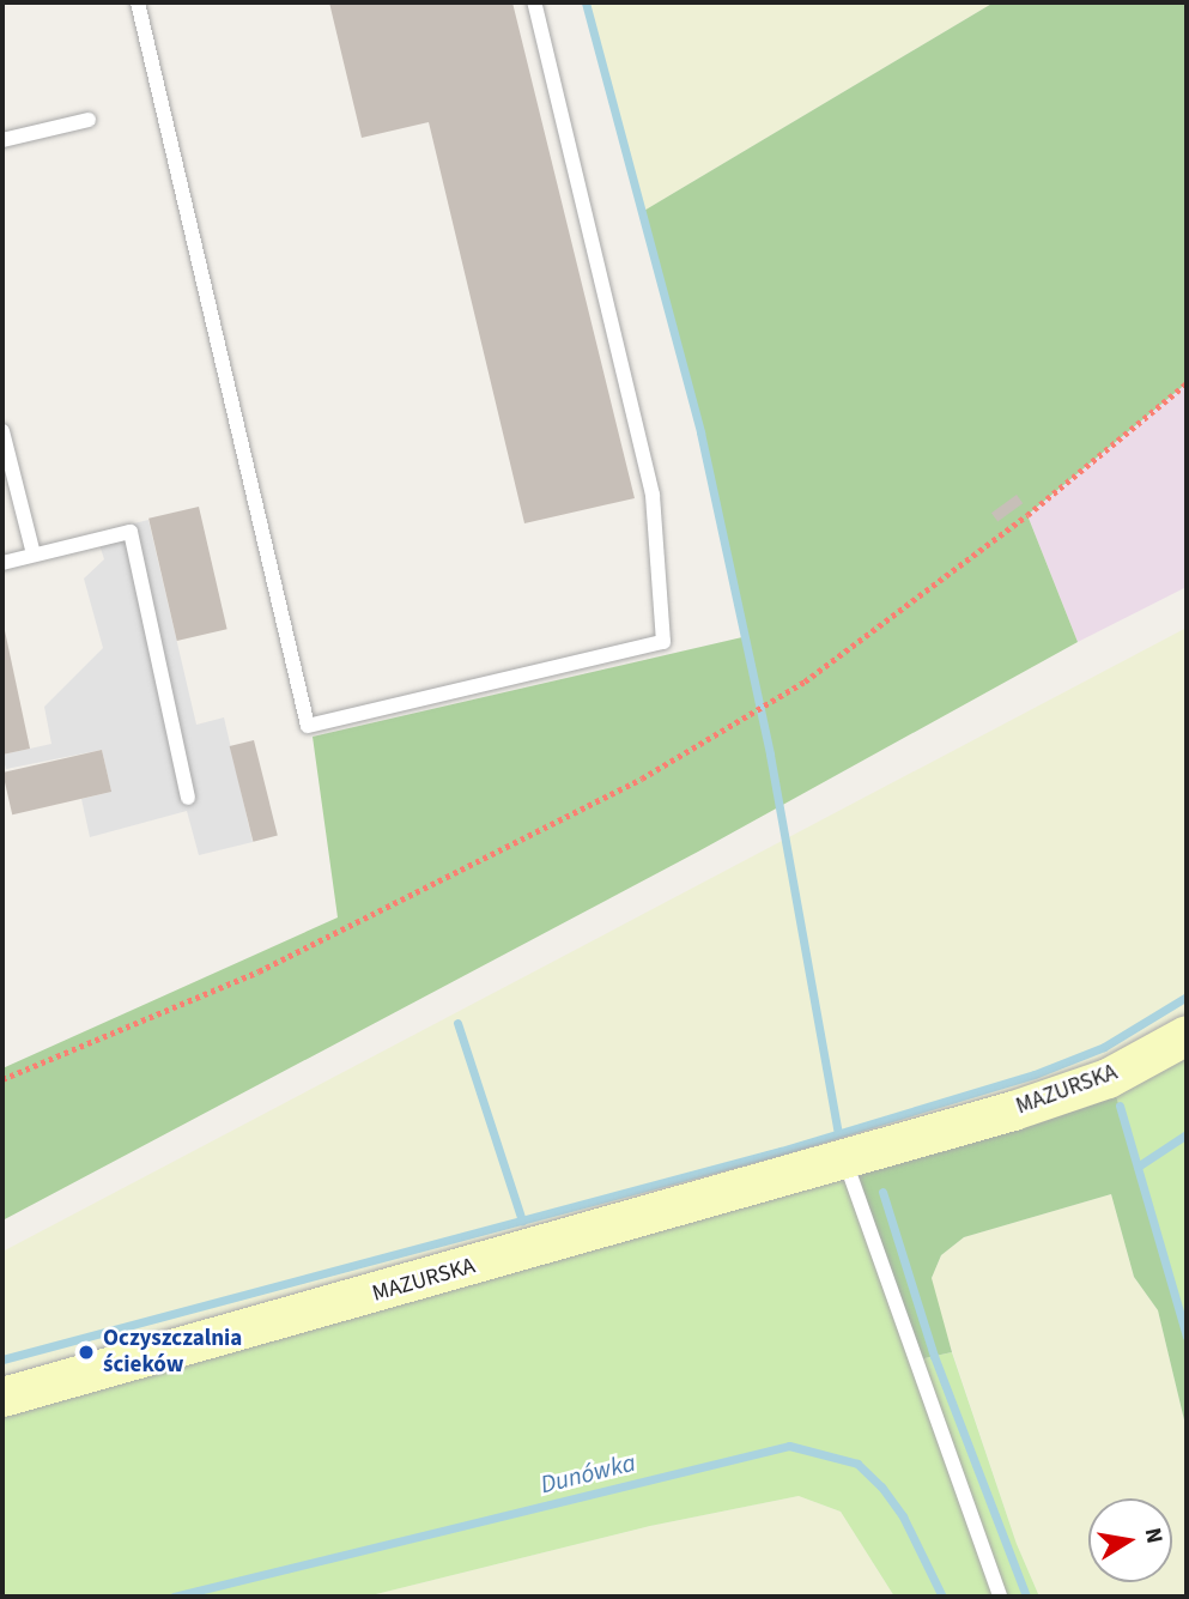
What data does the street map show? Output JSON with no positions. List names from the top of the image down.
{
  "streets": {
    "main road": ["MAZURSKA"]
  },
  "water": ["Dunówka"],
  "places": ["Oczyszczalnia ścieków"],
  "north": "right"
}
